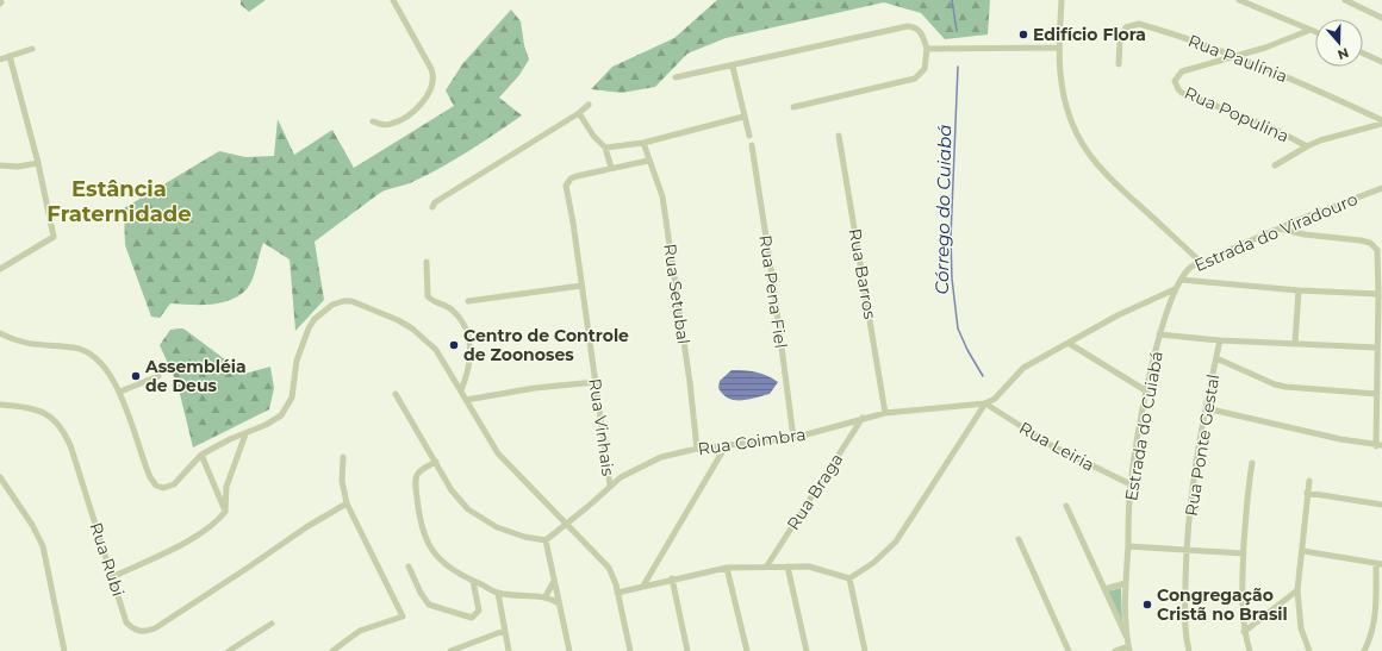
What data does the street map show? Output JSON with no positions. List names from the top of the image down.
{
  "streets": {
    "street": [
      "Rua Paulínia",
      "Rua Populina",
      "Estrada do Viradouro",
      "Rua Barros",
      "Rua Pena Fiel",
      "Rua Setubal",
      "Estrada do Cuiabá",
      "Rua Vinhais",
      "Rua Coimbra",
      "Rua Ponte Gestal",
      "Rua Leiria",
      "Rua Braga",
      "Rua Rubi"
    ]
  },
  "crossings": [
    ["Rua Paulínia", "Rua Populina"],
    ["Estrada do Viradouro", "Estrada do Cuiabá"],
    ["Rua Barros", "Rua Coimbra"],
    ["Rua Pena Fiel", "Rua Coimbra"],
    ["Rua Setubal", "Rua Coimbra"],
    ["Estrada do Cuiabá", "Rua Leiria"],
    ["Rua Vinhais", "Rua Coimbra"],
    ["Rua Coimbra", "Rua Leiria"],
    ["Rua Coimbra", "Rua Braga"]
  ],
  "districts": ["Estância Fraternidade"],
  "water": ["Córrego do Cuiabá"],
  "places": [
    "Edifício Flora",
    "Centro de Controle de Zoonoses",
    "Assembléia de Deus",
    "Congregação Cristã no Brasil"
  ],
  "north": "bottom"
}
